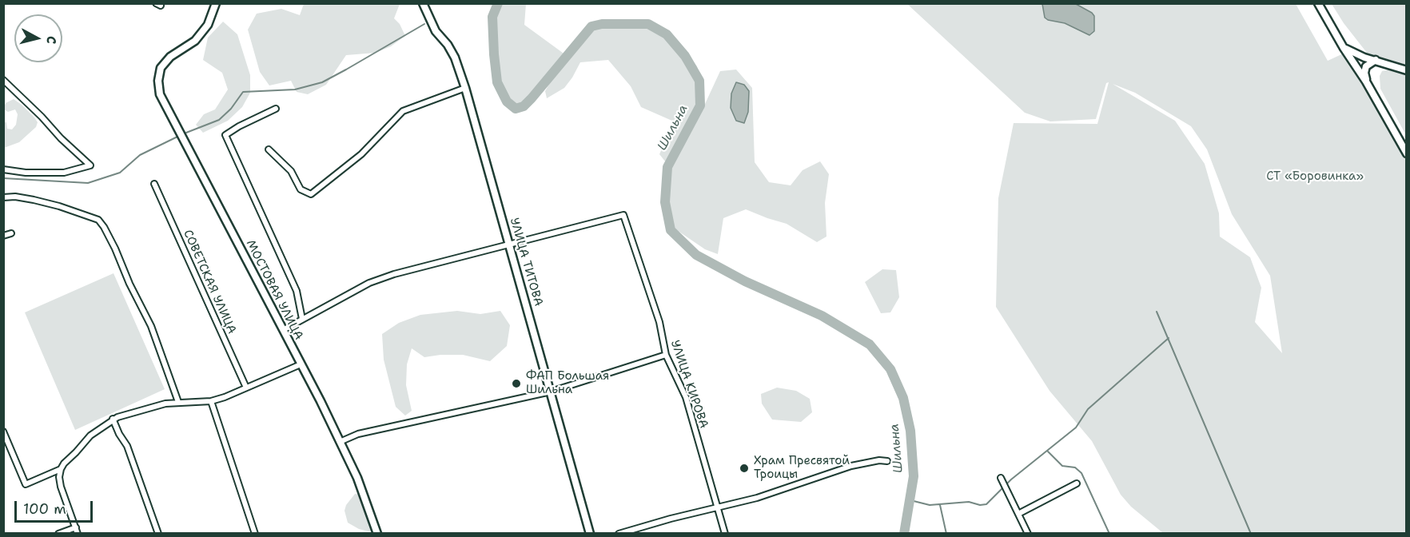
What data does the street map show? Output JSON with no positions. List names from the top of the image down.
{
  "streets": {
    "street": [
      "УЛИЦА ТИТОВА",
      "СОВЕТСКАЯ УЛИЦА",
      "МОСТОВАЯ УЛИЦА",
      "УЛИЦА КИРОВА"
    ]
  },
  "crossings": [
    ["УЛИЦА ТИТОВА", "УЛИЦА КИРОВА"]
  ],
  "water": ["Шильна"],
  "parks": ["СТ «Боровинка»"],
  "places": ["ФАП Большая Шильна", "Храм Пресвятой Троицы"],
  "scale_bar": "100 m",
  "north": "right"
}
